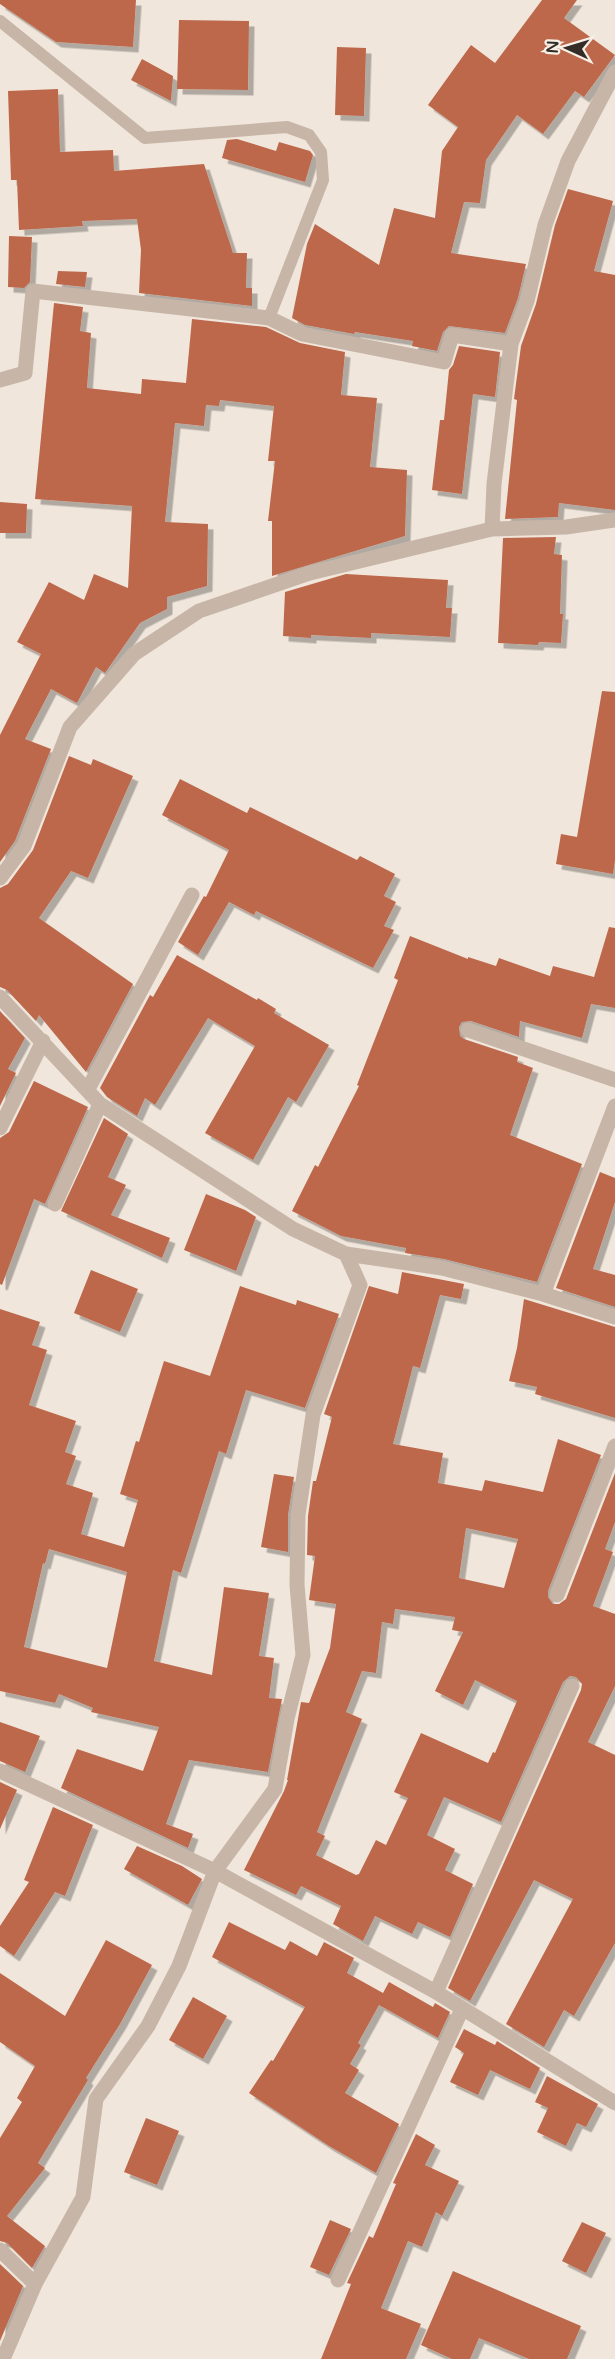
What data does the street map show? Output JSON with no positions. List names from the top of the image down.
{
  "north": "left"
}
